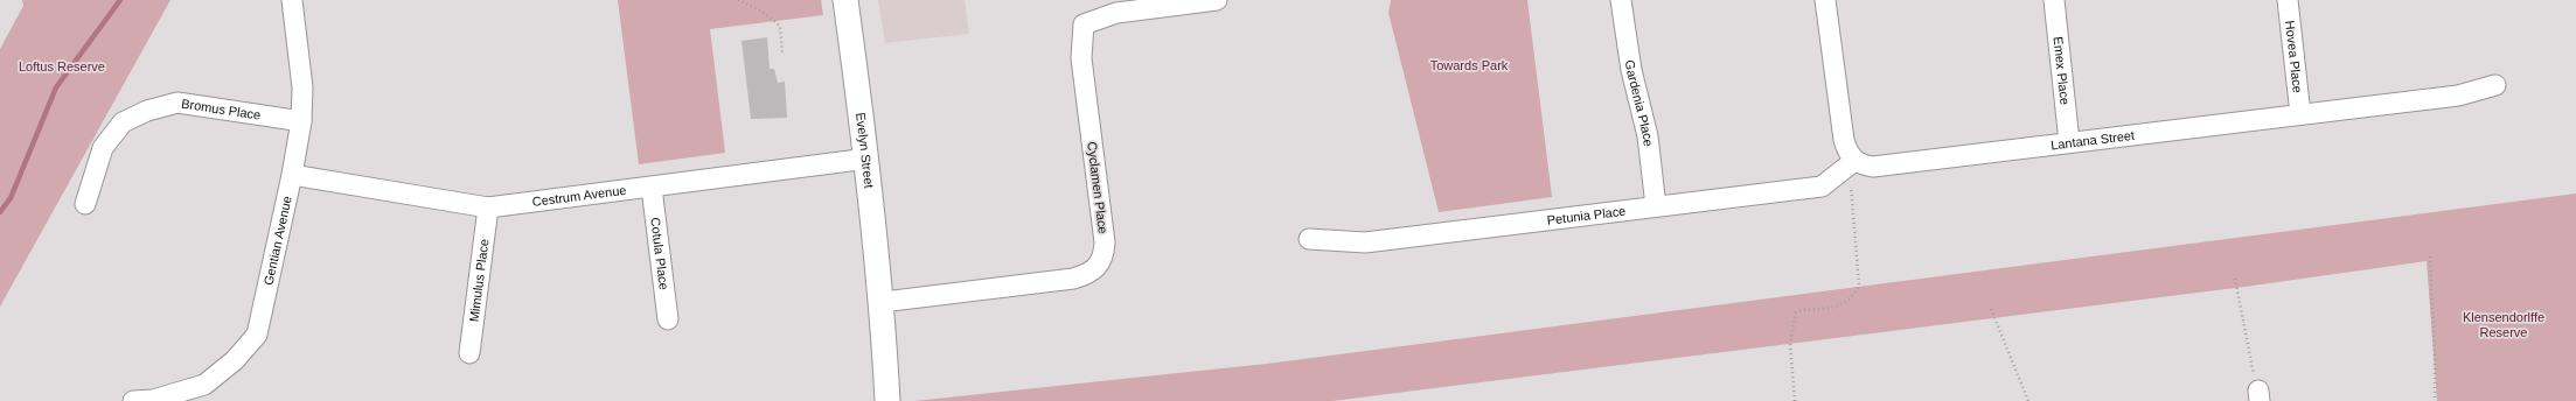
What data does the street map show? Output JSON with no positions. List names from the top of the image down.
{
  "streets": {
    "street": [
      "Hovea Place",
      "Emex Place",
      "Gardenia Place",
      "Bromus Place",
      "Lantana Street",
      "Evelyn Street",
      "Cyclamen Place",
      "Cestrum Avenue",
      "Petunia Place",
      "Gentian Avenue",
      "Cotula Place",
      "Mimulus Place"
    ]
  },
  "crossings": [
    ["Hovea Place", "Lantana Street"],
    ["Emex Place", "Lantana Street"],
    ["Gardenia Place", "Petunia Place"],
    ["Bromus Place", "Gentian Avenue"],
    ["Lantana Street", "Petunia Place"],
    ["Evelyn Street", "Cyclamen Place"],
    ["Evelyn Street", "Cestrum Avenue"],
    ["Cestrum Avenue", "Gentian Avenue"],
    ["Cestrum Avenue", "Cotula Place"],
    ["Cestrum Avenue", "Mimulus Place"]
  ],
  "parks": ["Towards Park", "Loftus Reserve", "Klensendorlffe Reserve"]
}
